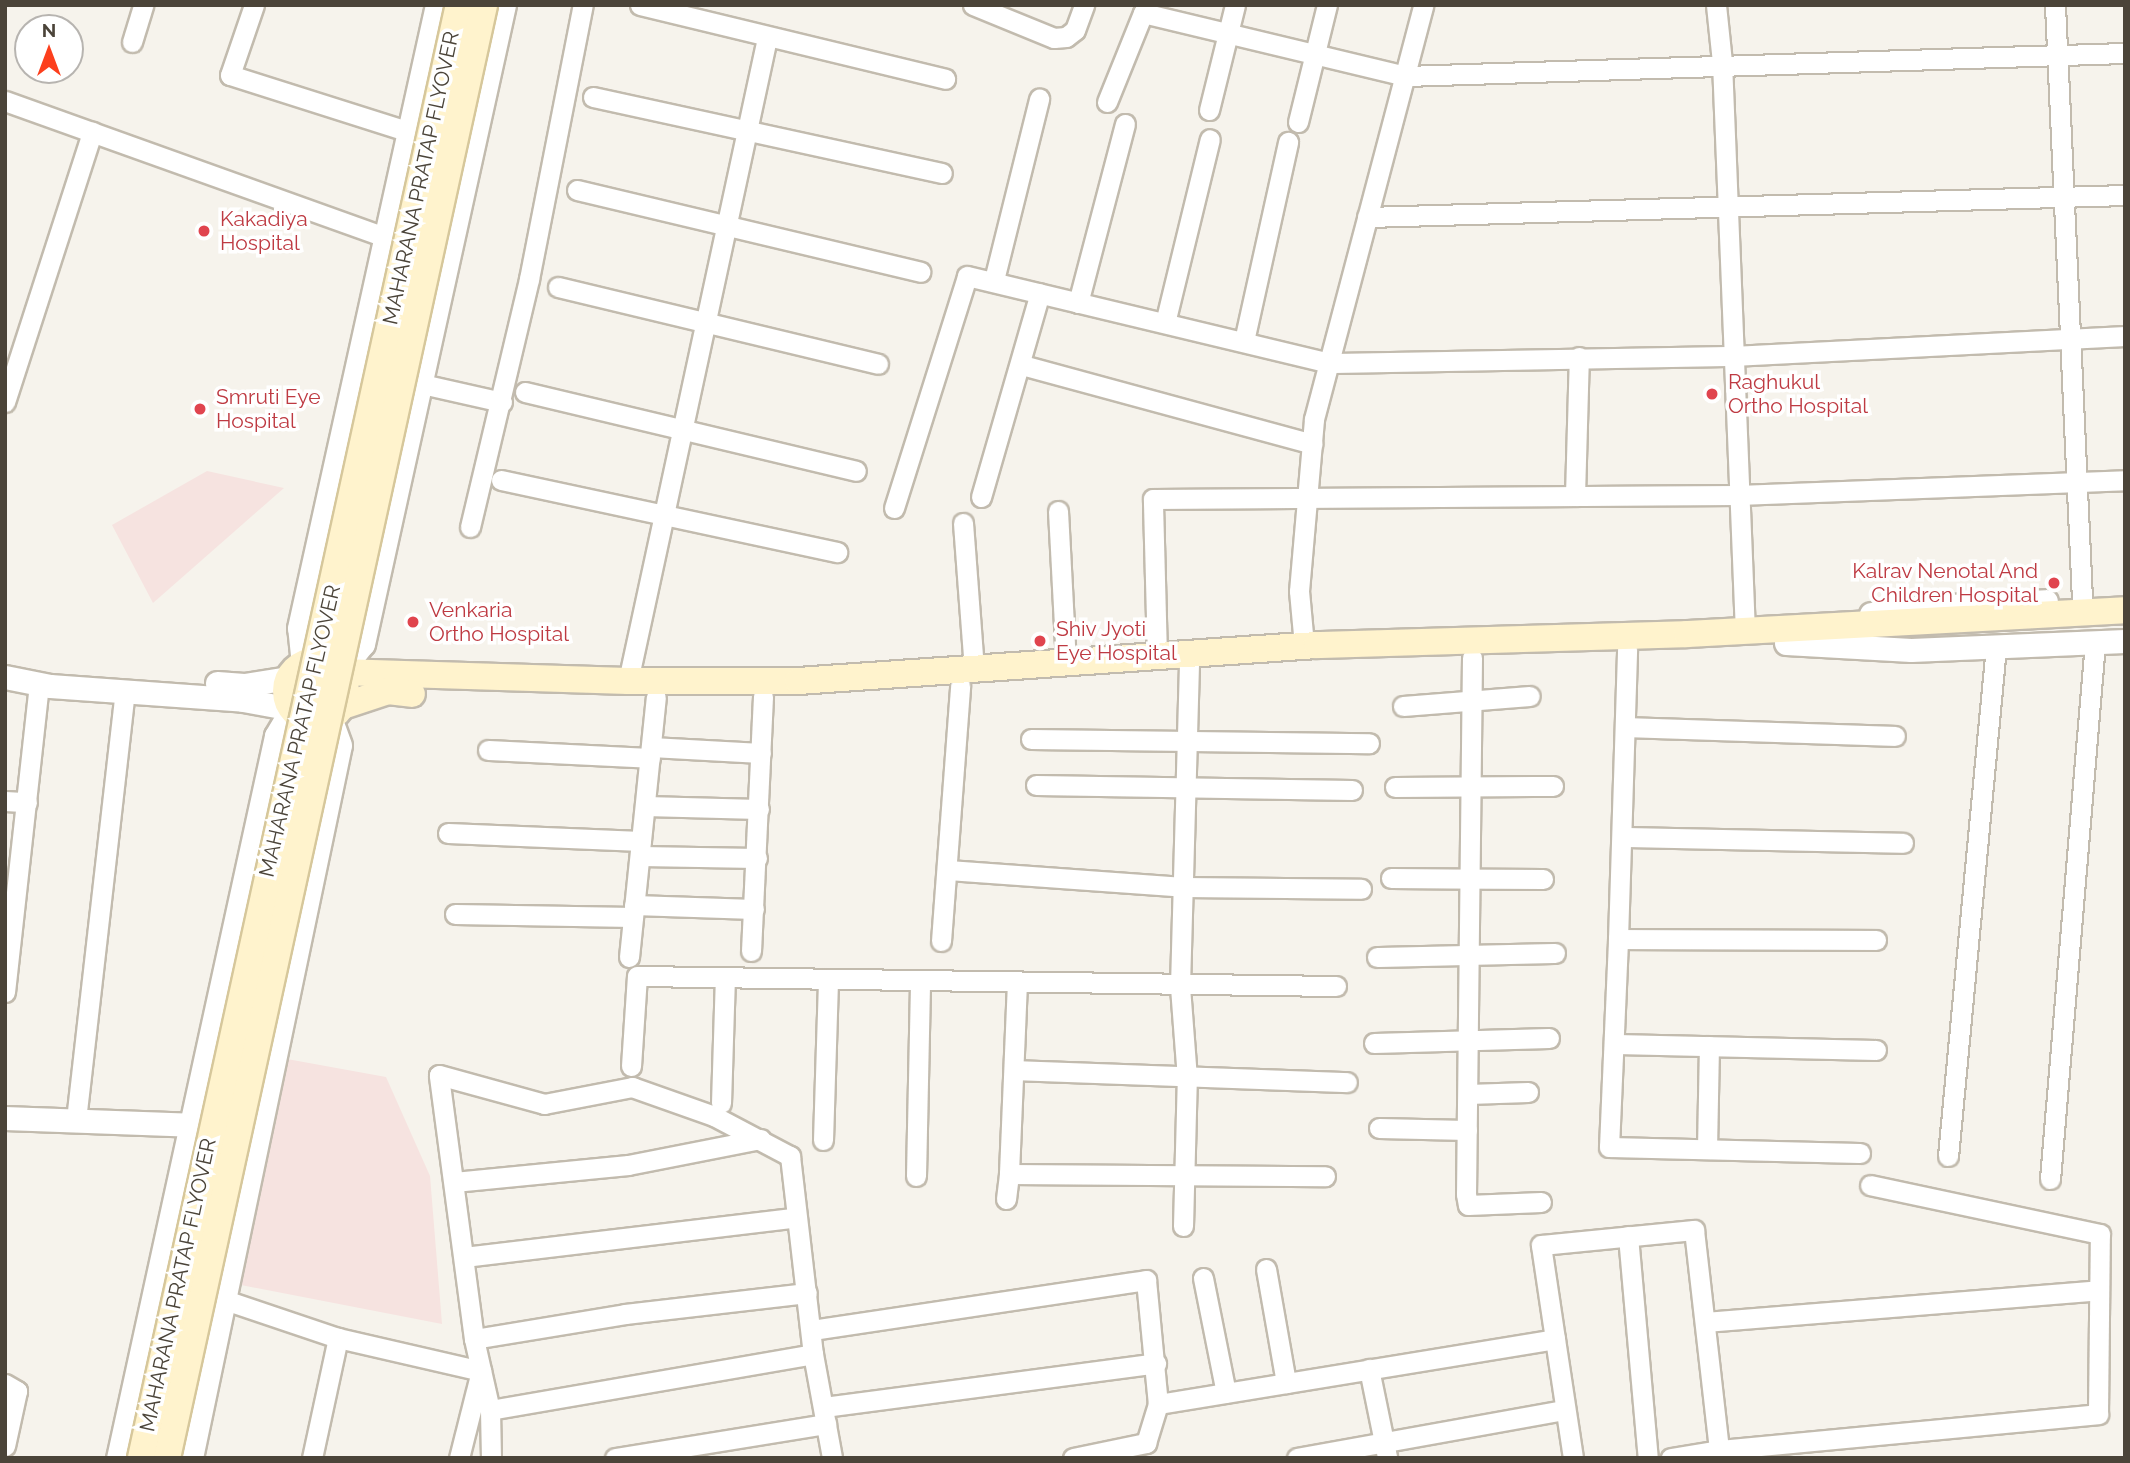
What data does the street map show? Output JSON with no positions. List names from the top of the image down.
{
  "streets": {
    "main road": ["MAHARANA PRATAP FLYOVER"]
  },
  "places": [
    "Kakadiya Hospital",
    "Raghukul Ortho Hospital",
    "Smruti Eye Hospital",
    "Kalrav Nenotal And Children Hospital",
    "Venkaria Ortho Hospital",
    "Shiv Jyoti Eye Hospital"
  ],
  "north": "top"
}
